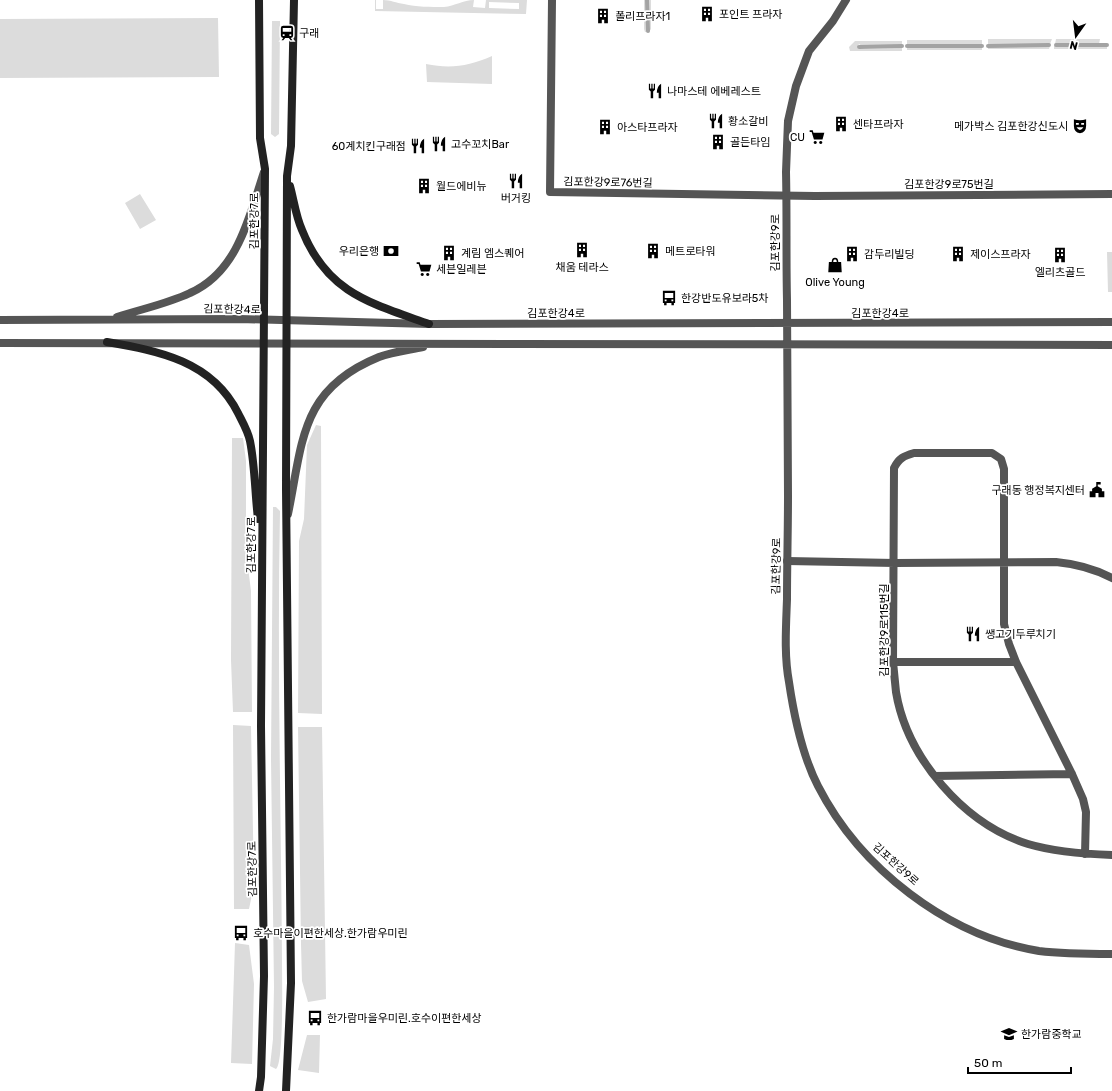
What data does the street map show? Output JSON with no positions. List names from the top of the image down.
{
  "streets": {
    "main road": ["김포한강7로"],
    "street": [
      "김포한강9로76번길",
      "김포한강9로75번길",
      "김포한강9로",
      "김포한강4로",
      "김포한강9로115번길"
    ]
  },
  "crossings": [
    ["김포한강9로76번길", "김포한강9로75번길"],
    ["김포한강9로76번길", "김포한강9로"],
    ["김포한강9로75번길", "김포한강9로"],
    ["김포한강7로", "김포한강4로"],
    ["김포한강9로", "김포한강4로"]
  ],
  "places": {
    "building": [
      "포인트 프라자",
      "폴리프라자1",
      "센타프라자",
      "아스타프라자",
      "골든타임",
      "월드에비뉴",
      "채움 테라스",
      "메트로타워",
      "계림 엠스퀘어",
      "감두리빌딩",
      "제이스프라자",
      "엘리츠골드"
    ],
    "station": ["구래"],
    "restaurant": [
      "나마스테 에베레스트",
      "황소갈비",
      "고수꼬치Bar",
      "60계치킨구래점",
      "버거킹",
      "쌩고기두루치기"
    ],
    "theatre": ["메가박스 김포한강신도시"],
    "supermarket": ["CU", "세븐일레븐"],
    "bank": ["우리은행"],
    "shop": ["Olive Young"],
    "bus stop": ["한강반도유보라5차", "호수마을이편한세상.한가람우미린", "한가람마을우미린.호수이편한세상"],
    "public building": ["구래동 행정복지센터"],
    "school or university": ["한가람중학교"]
  },
  "scale_bar": "50 m",
  "north": "bottom"
}
